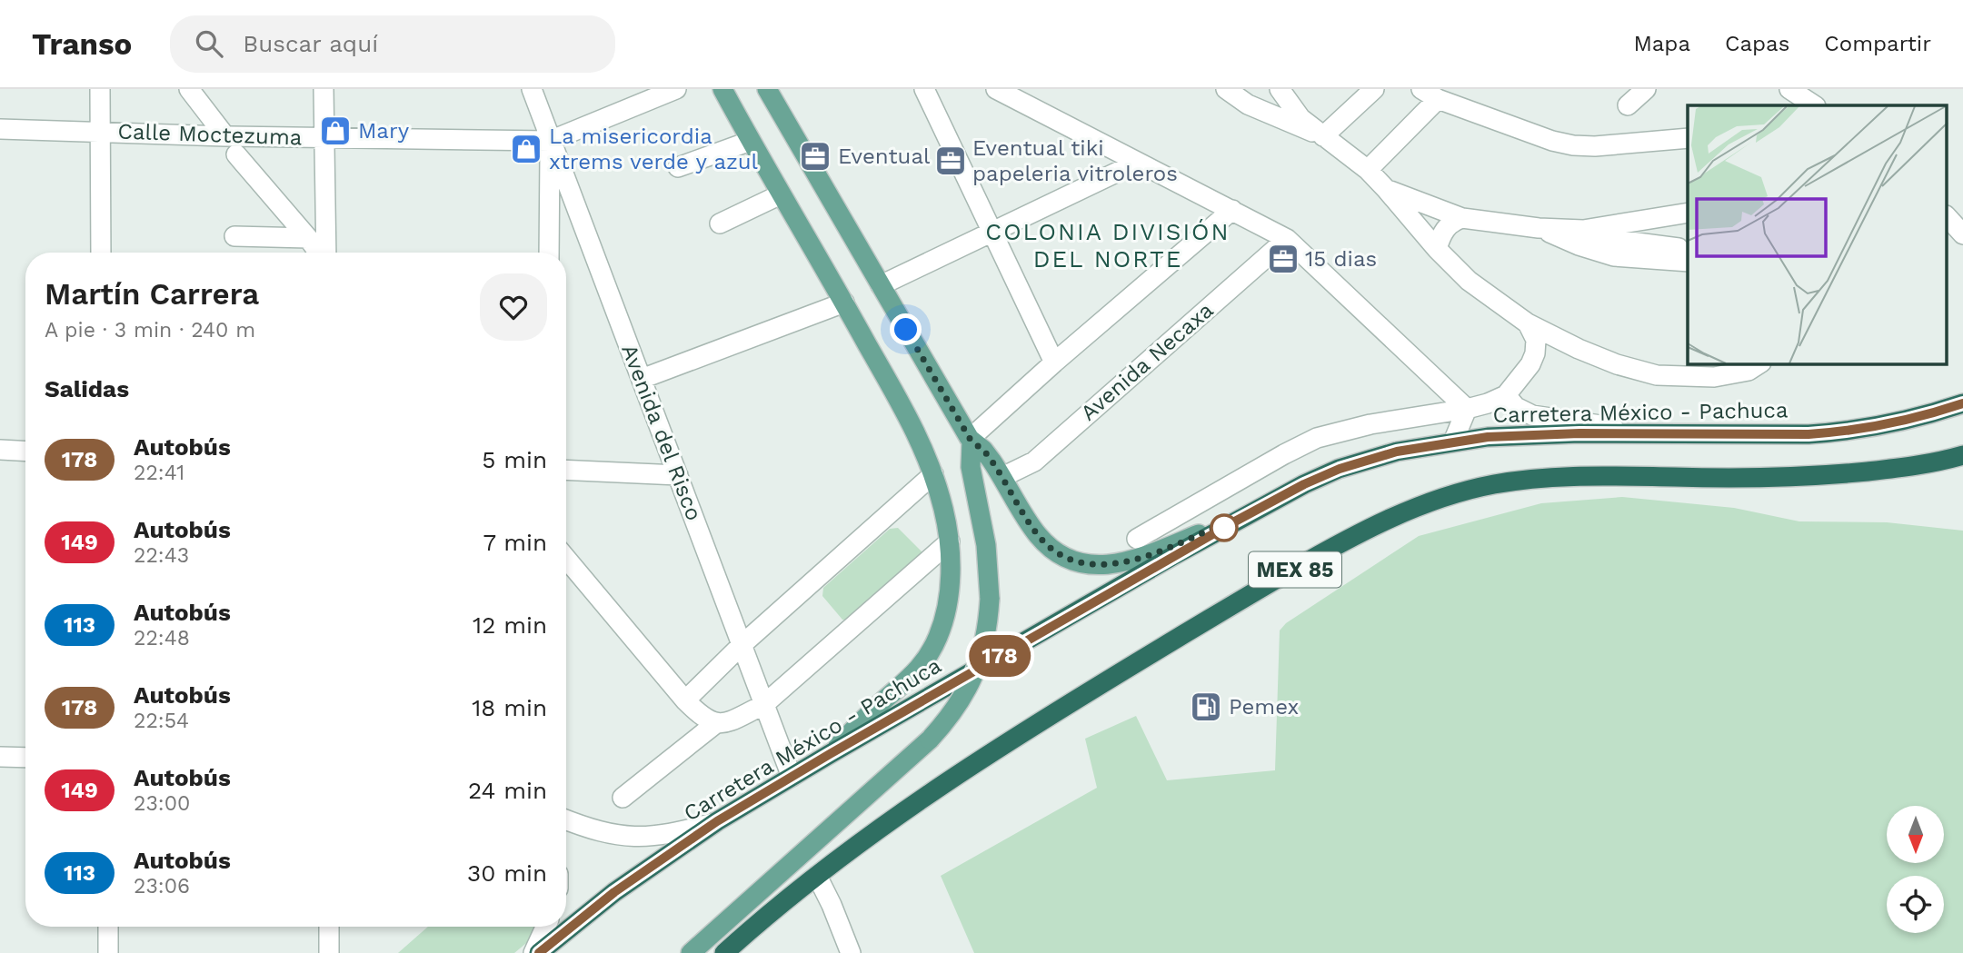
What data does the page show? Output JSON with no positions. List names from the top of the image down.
{
  "streets": {
    "highway": ["Carretera México - Pachuca", "MEX 85"],
    "street": ["Calle Moctezuma", "Avenida Necaxa", "Avenida del Risco"]
  },
  "crossings": [
    ["Calle Moctezuma", "Avenida del Risco"],
    ["Carretera México - Pachuca", "Avenida del Risco"]
  ],
  "districts": ["COLONIA DIVISIÓN DEL NORTE"],
  "places": {
    "shop": ["Mary", "La misericordia xtrems verde y azul"],
    "office": ["Eventual", "Eventual tiki papeleria vitroleros", "15 dias"],
    "fuel station": ["Pemex"]
  },
  "lines": ["bus line 178"],
  "north": "bottom",
  "page": {
    "header": "Transo",
    "search": "Buscar aquí",
    "nav": ["Mapa", "Capas", "Compartir"],
    "on_map": "178",
    "heading": [
      ["Martín Carrera", "A pie · 3 min · 240 m"],
      "Salidas"
    ],
    "list": [
      {
        "mark": "178",
        "name": "Autobús",
        "note": "22:41",
        "value": "5 min"
      },
      {
        "mark": "149",
        "name": "Autobús",
        "note": "22:43",
        "value": "7 min"
      },
      {
        "mark": "113",
        "name": "Autobús",
        "note": "22:48",
        "value": "12 min"
      },
      {
        "mark": "178",
        "name": "Autobús",
        "note": "22:54",
        "value": "18 min"
      },
      {
        "mark": "149",
        "name": "Autobús",
        "note": "23:00",
        "value": "24 min"
      },
      {
        "mark": "113",
        "name": "Autobús",
        "note": "23:06",
        "value": "30 min"
      }
    ]
  }
}
